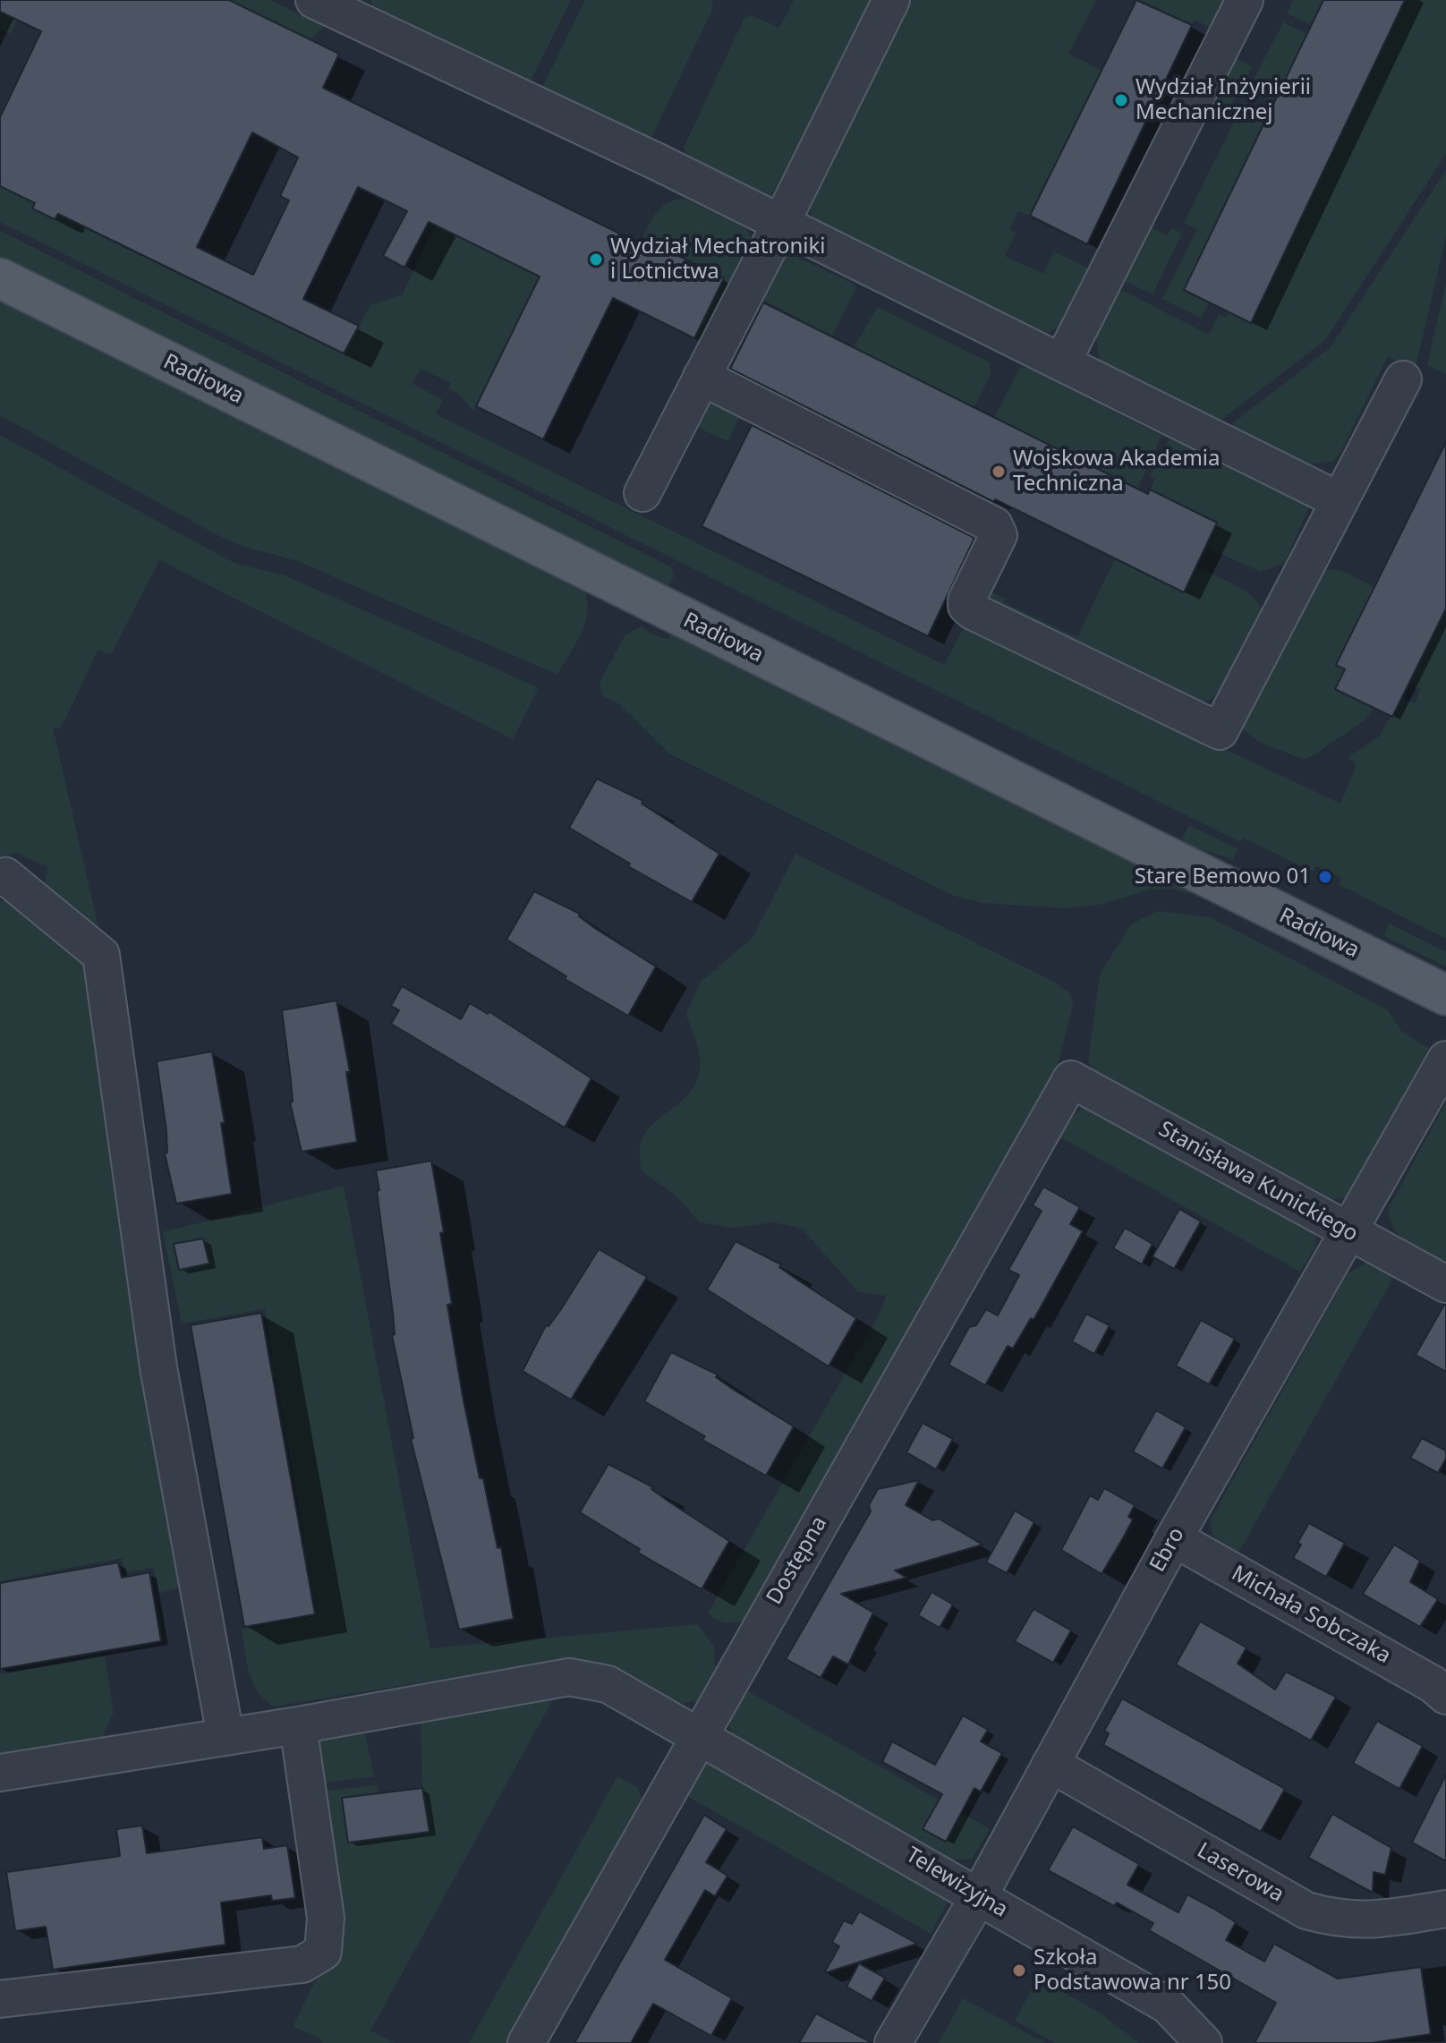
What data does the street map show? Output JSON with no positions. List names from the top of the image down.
{
  "streets": {
    "main road": ["Radiowa"],
    "street": [
      "Stanisława Kunickiego",
      "Ebro",
      "Dostępna",
      "Michała Sobczaka",
      "Laserowa",
      "Telewizyjna"
    ]
  },
  "crossings": [
    ["Stanisława Kunickiego", "Ebro"],
    ["Stanisława Kunickiego", "Dostępna"],
    ["Ebro", "Michała Sobczaka"],
    ["Ebro", "Laserowa"],
    ["Ebro", "Telewizyjna"],
    ["Dostępna", "Telewizyjna"]
  ],
  "places": [
    "Wydział Inżynierii Mechanicznej",
    "Wydział Mechatroniki i Lotnictwa",
    "Wojskowa Akademia Techniczna",
    "Stare Bemowo 01",
    "Szkoła Podstawowa nr 150"
  ]
}
